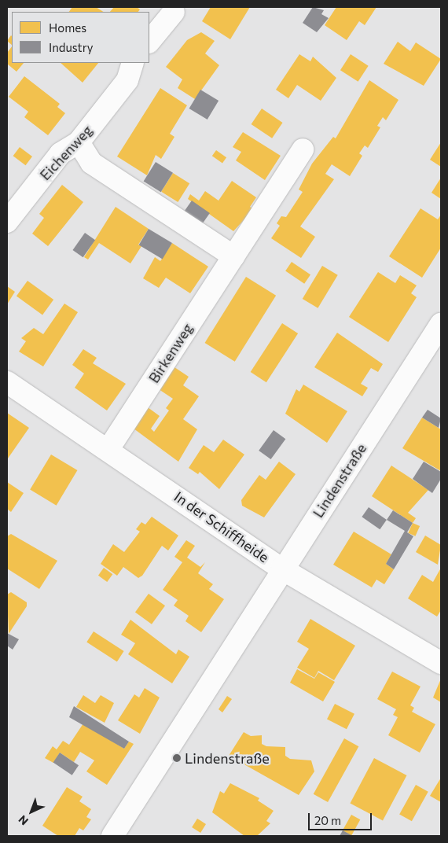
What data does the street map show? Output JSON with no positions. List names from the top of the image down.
{
  "streets": {
    "street": [
      "Eichenweg",
      "Birkenweg",
      "Lindenstraße",
      "In der Schiffheide"
    ]
  },
  "crossings": [
    ["Birkenweg", "In der Schiffheide"],
    ["Lindenstraße", "In der Schiffheide"]
  ],
  "places": ["Lindenstraße"],
  "legend": ["Homes", "Industry"],
  "scale_bar": "20 m",
  "north": "bottom left"
}
